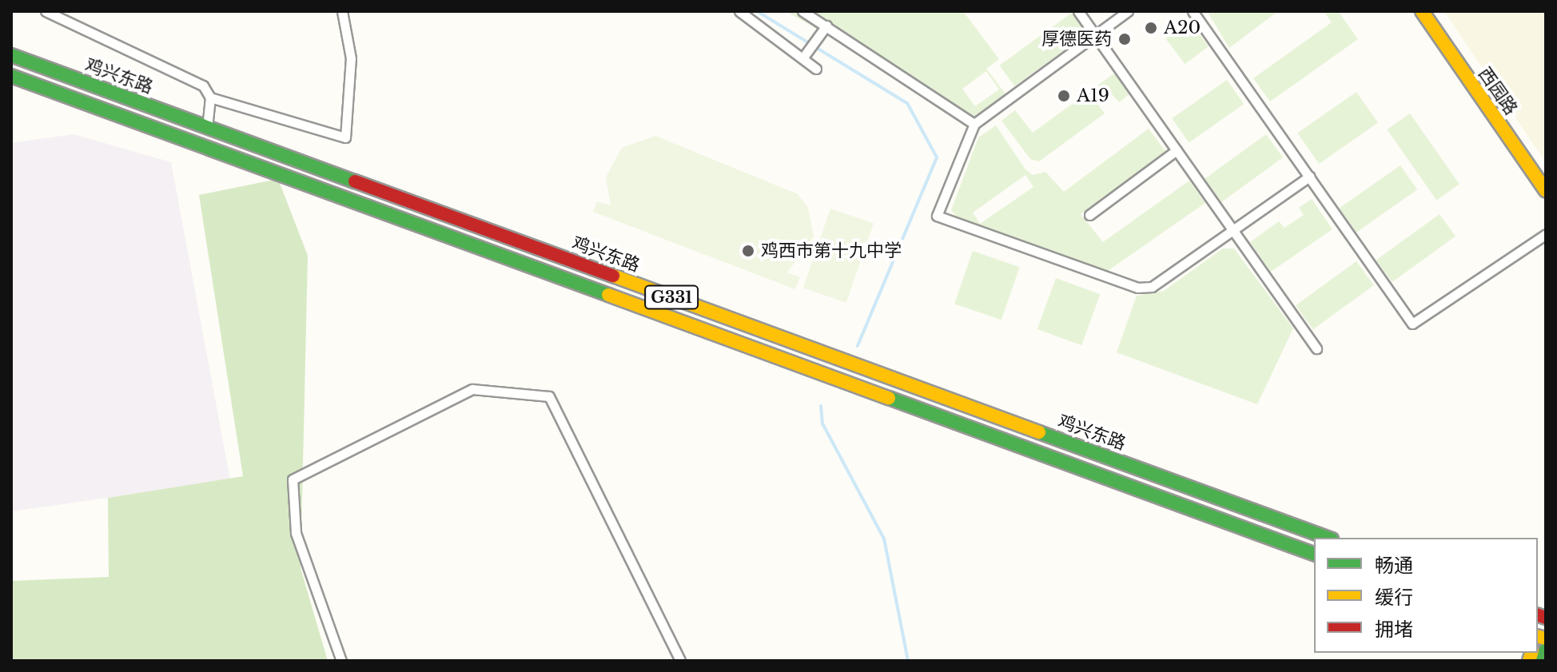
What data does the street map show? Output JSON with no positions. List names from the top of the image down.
{
  "streets": {
    "main road": ["鸡兴东路", "西园路", "G331"]
  },
  "places": [
    "A20",
    "厚德医药",
    "A19",
    "鸡西市第十九中学"
  ],
  "legend": ["畅通", "缓行", "拥堵"]
}
